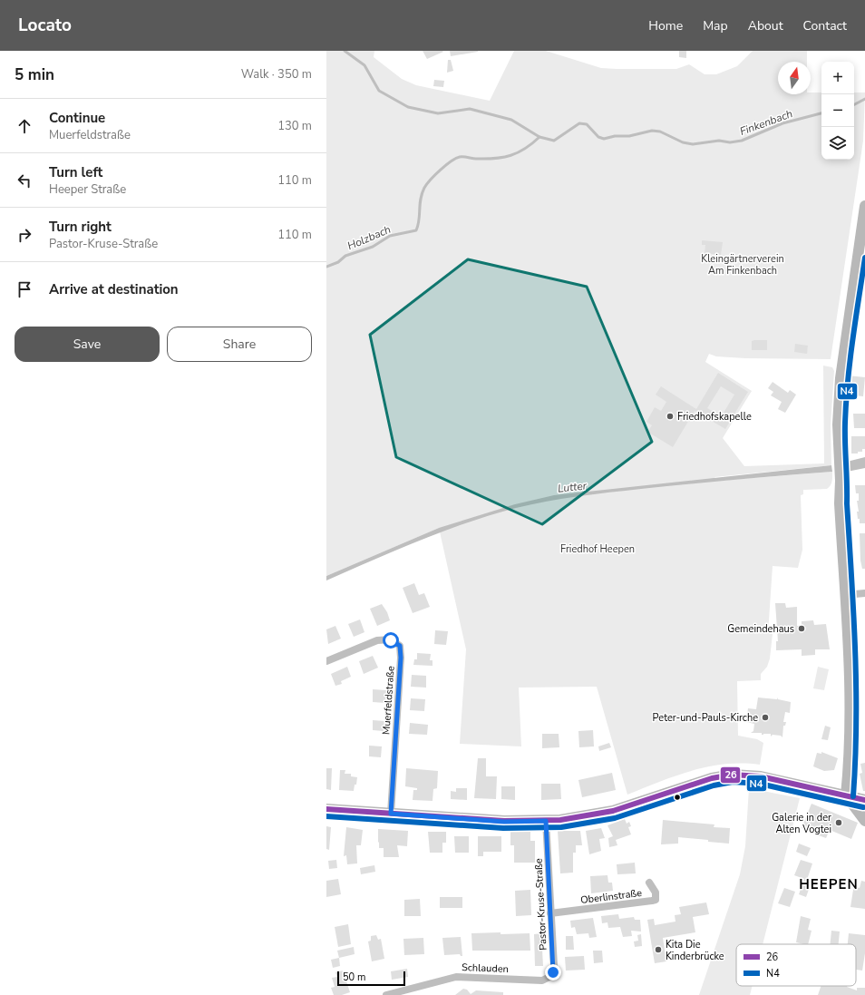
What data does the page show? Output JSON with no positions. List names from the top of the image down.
{
  "streets": {
    "street": [
      "Muerfeldstraße",
      "Oberlinstraße",
      "Pastor-Kruse-Straße",
      "Schlauden"
    ]
  },
  "crossings": [
    ["Oberlinstraße", "Pastor-Kruse-Straße"],
    ["Pastor-Kruse-Straße", "Schlauden"]
  ],
  "districts": ["HEEPEN"],
  "water": ["Finkenbach", "Holzbach", "Lutter"],
  "parks": ["Kleingärtnerverein Am Finkenbach", "Friedhof Heepen"],
  "places": [
    "Friedhofskapelle",
    "Gemeindehaus",
    "Peter-und-Pauls-Kirche",
    "Galerie in der Alten Vogtei",
    "Kita Die Kinderbrücke"
  ],
  "lines": ["transit line N4", "transit line 26"],
  "legend": ["26", "N4"],
  "scale_bar": "50 m",
  "north": "top",
  "page": {
    "header": "Locato",
    "nav": [
      "Home",
      "Map",
      "About",
      "Contact"
    ],
    "heading": ["5 min", "Walk · 350 m"],
    "map_buttons": ["+", "−"],
    "list": [
      ["Continue", "Muerfeldstraße", "130 m"],
      ["Turn left", "Heeper Straße", "110 m"],
      ["Turn right", "Pastor-Kruse-Straße", "110 m"],
      "Arrive at destination"
    ],
    "buttons": ["Save", "Share"],
    "scale": "50 m"
  }
}
